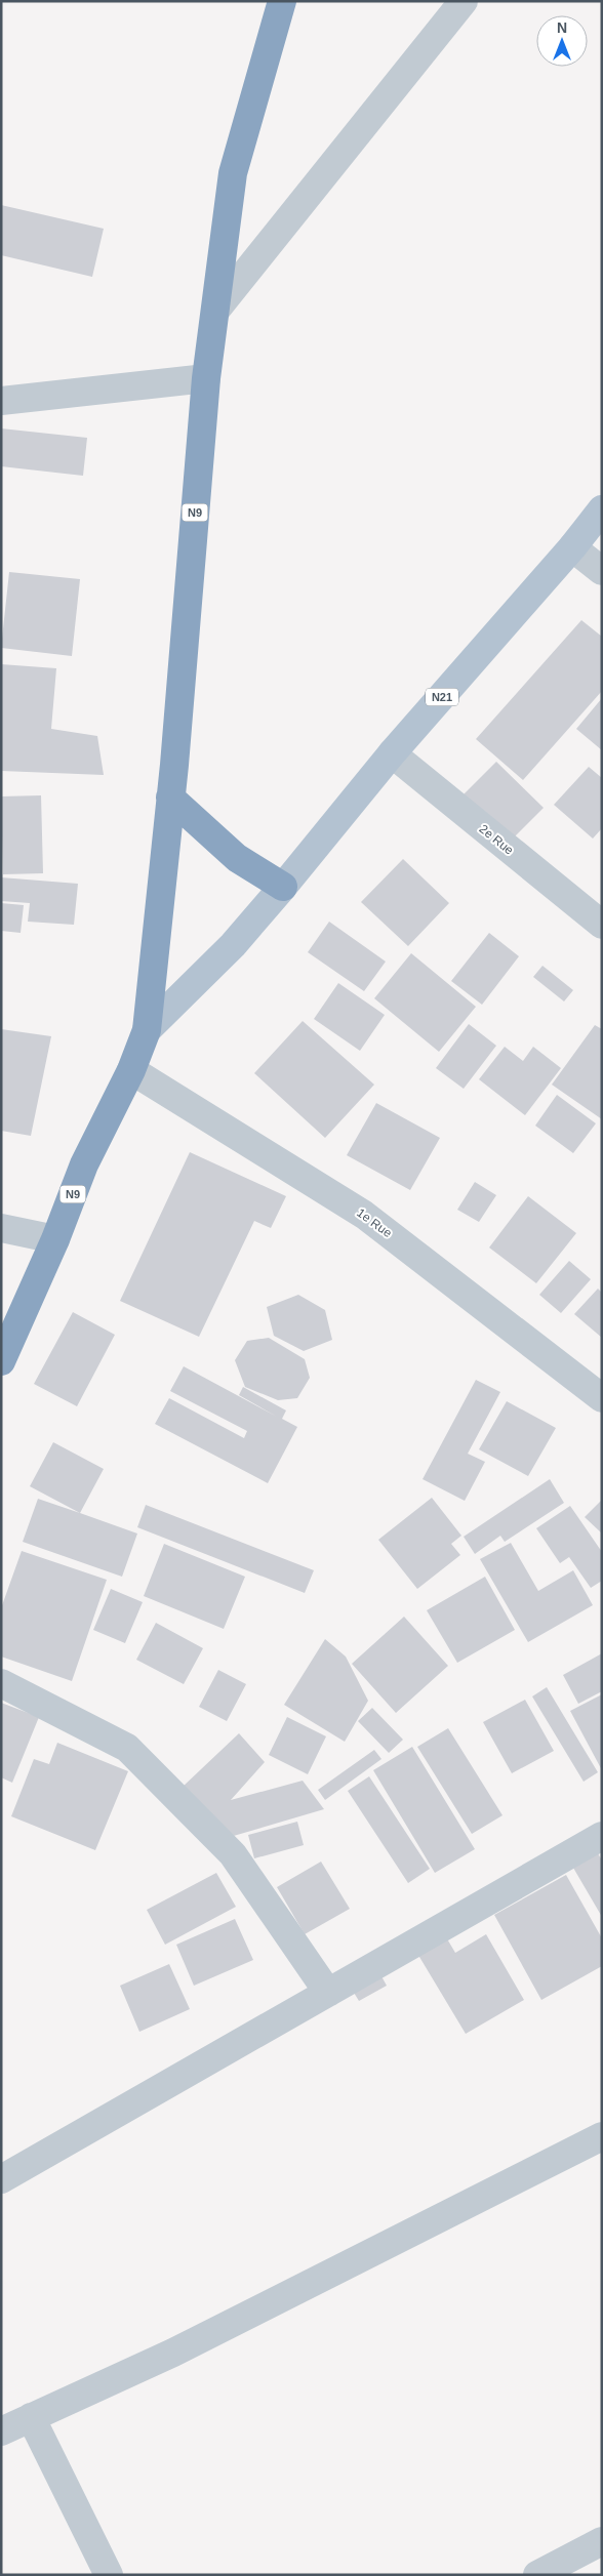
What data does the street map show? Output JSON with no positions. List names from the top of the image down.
{
  "streets": {
    "highway": ["N9"],
    "main road": ["N21"],
    "street": ["2e Rue", "1e Rue"]
  },
  "crossings": [
    ["N9", "N21"],
    ["N9", "1e Rue"],
    ["N21", "2e Rue"]
  ],
  "north": "top"
}
